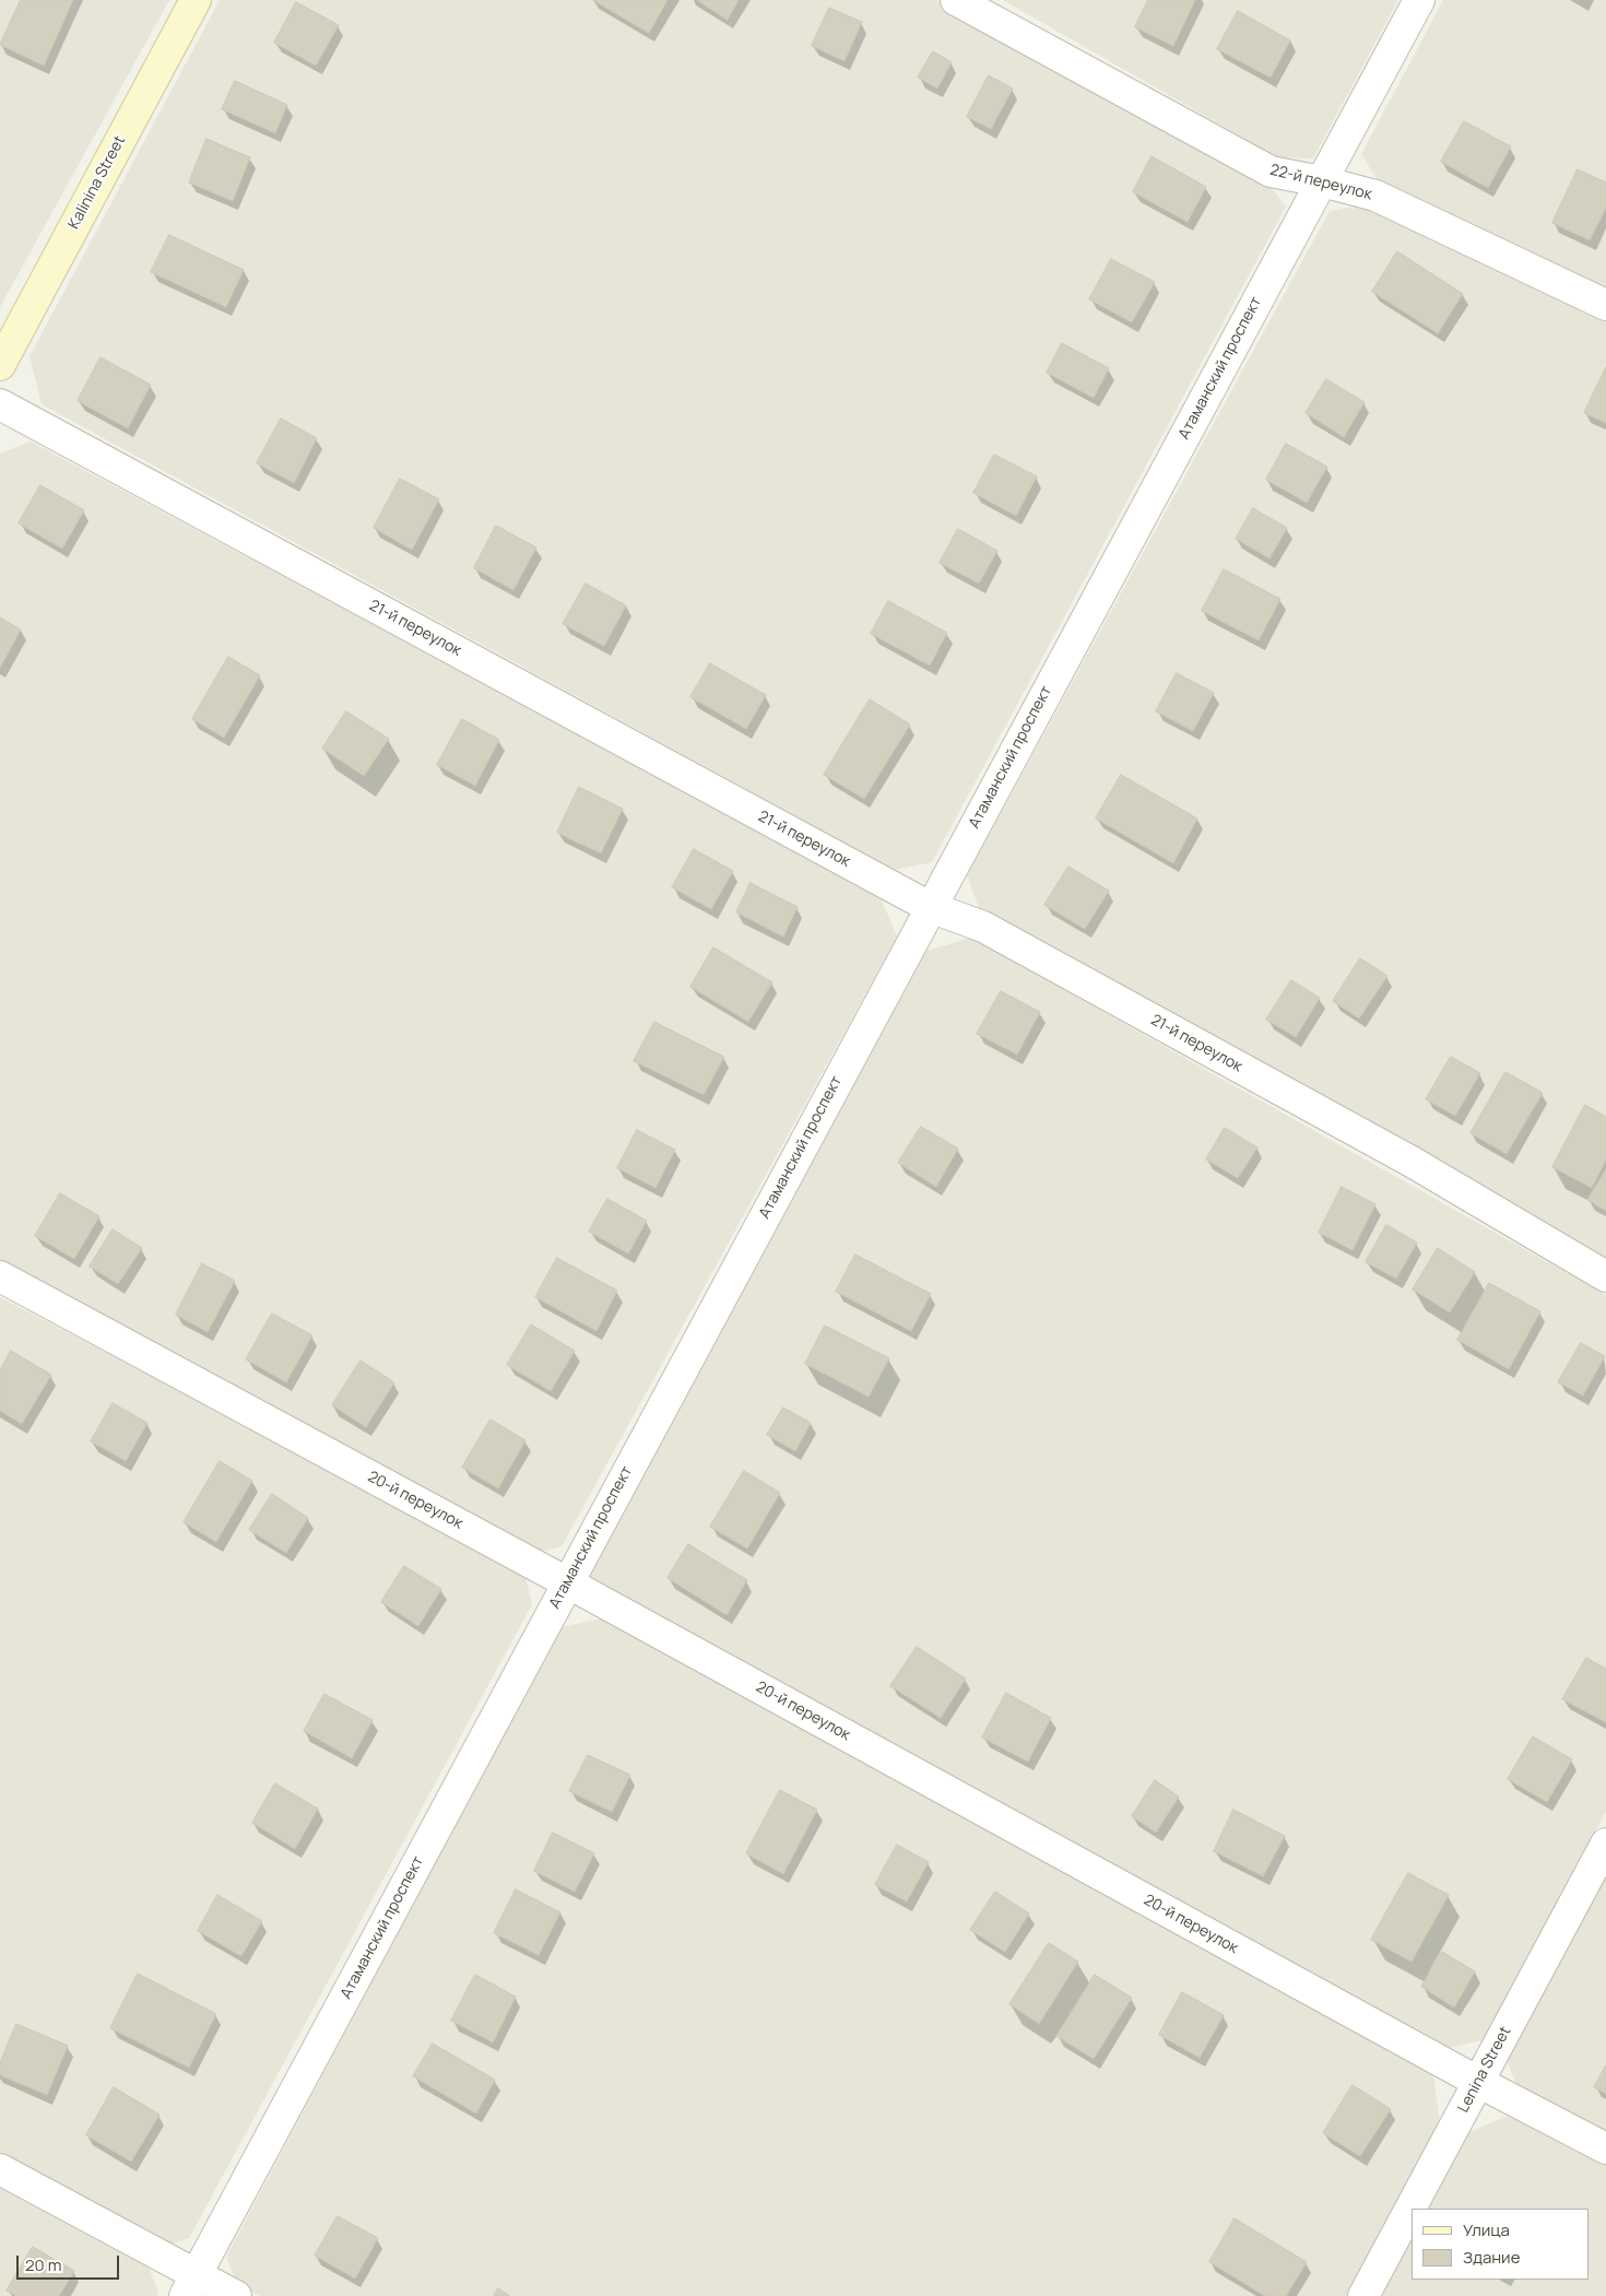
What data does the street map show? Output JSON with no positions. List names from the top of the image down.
{
  "streets": {
    "main road": ["Kalinina Street"],
    "street": [
      "22-й переулок",
      "Атаманский проспект",
      "21-й переулок",
      "20-й переулок",
      "Lenina Street"
    ]
  },
  "crossings": [
    ["22-й переулок", "Атаманский проспект"],
    ["Атаманский проспект", "21-й переулок"],
    ["Атаманский проспект", "20-й переулок"],
    ["20-й переулок", "Lenina Street"]
  ],
  "legend": ["Улица", "Здание"],
  "scale_bar": "20 m"
}
